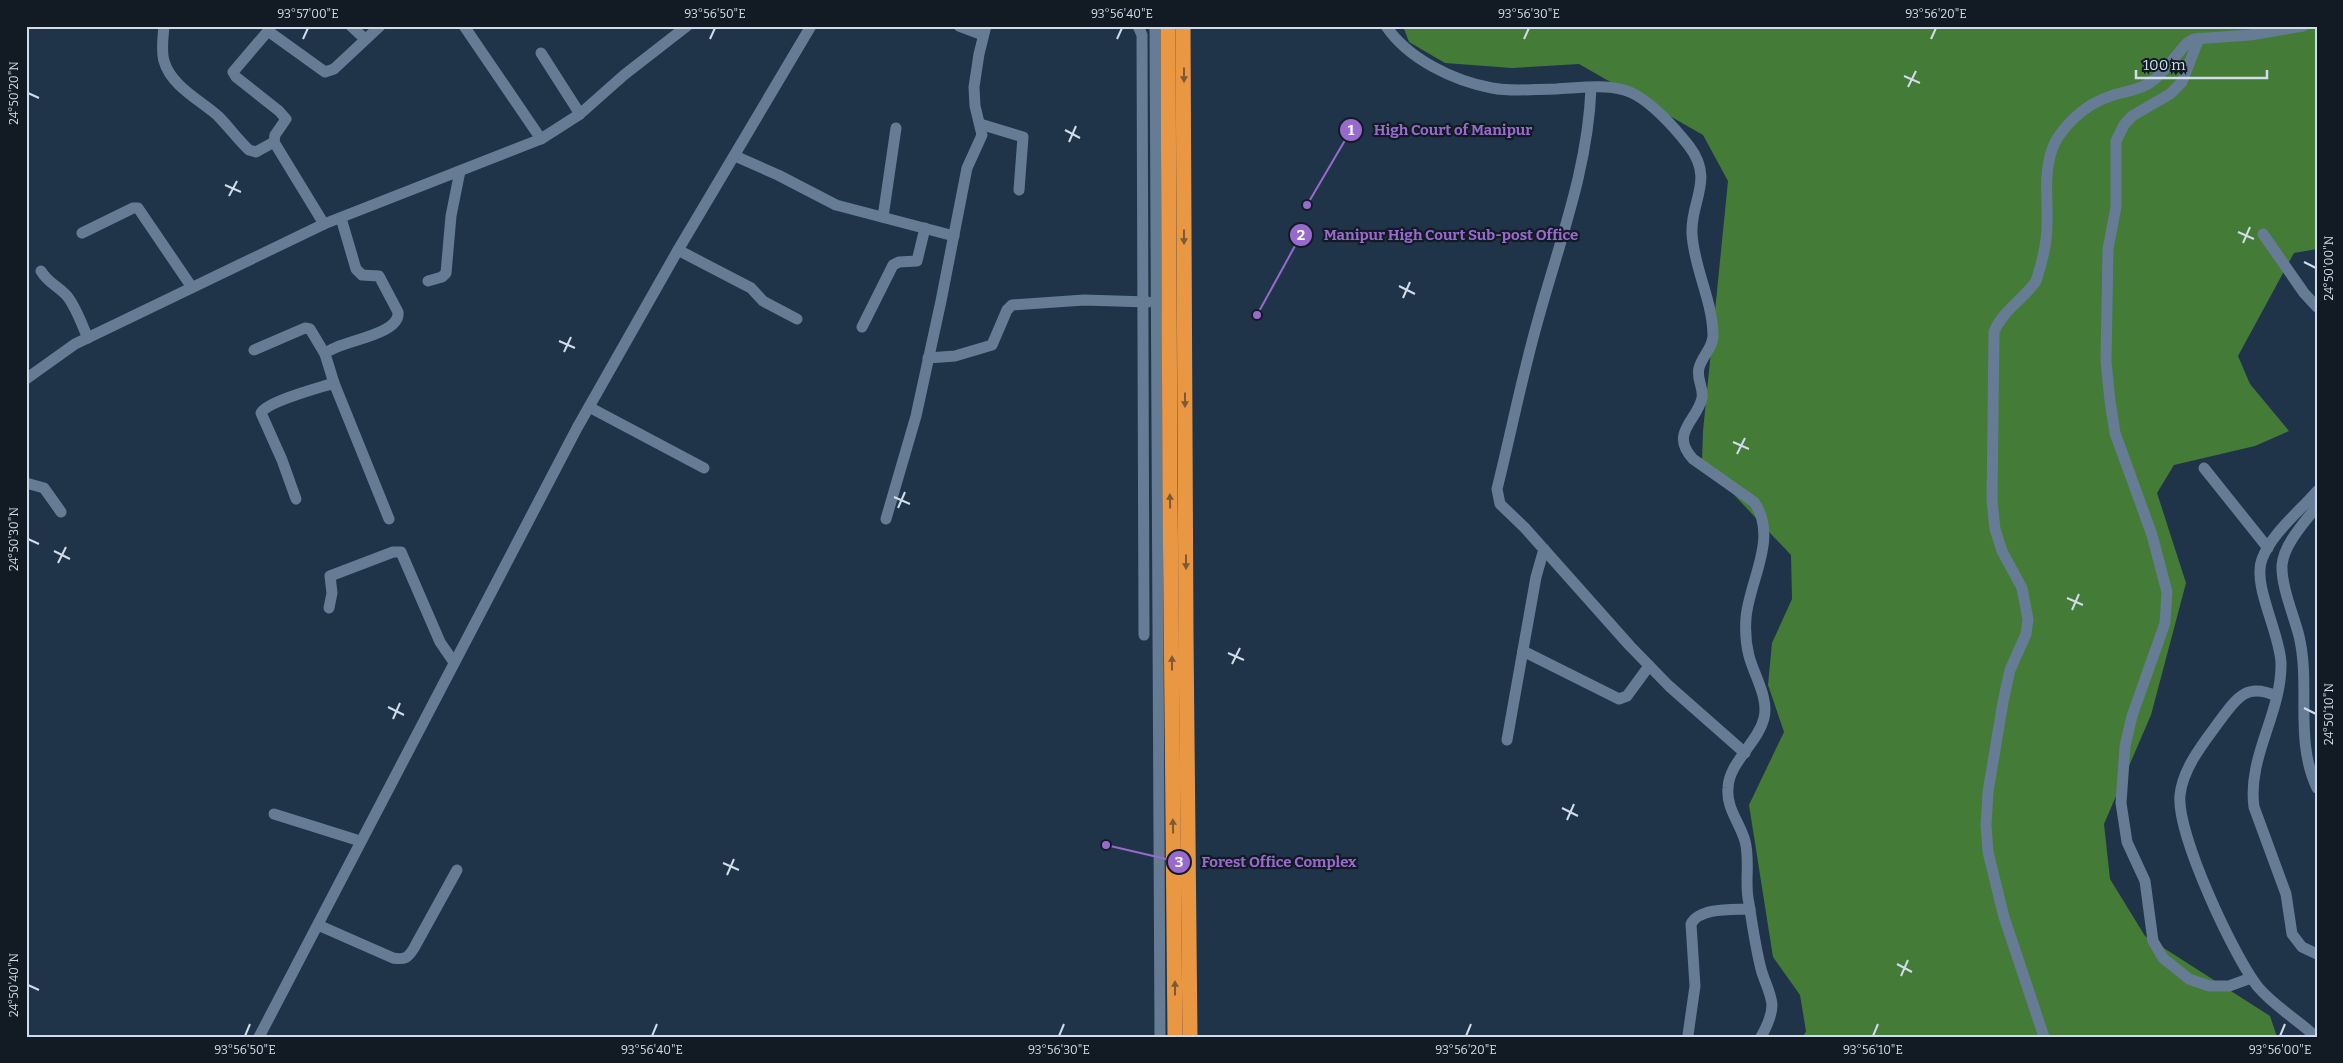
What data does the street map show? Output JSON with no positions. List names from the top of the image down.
{
  "places": ["High Court of Manipur", "Manipur High Court Sub-post Office", "Forest Office Complex"],
  "scale_bar": "100 m",
  "coordinates": [
    "93°57'00\"E",
    "93°56'50\"E",
    "93°56'40\"E",
    "93°56'30\"E",
    "93°56'20\"E",
    "24°50'20\"N",
    "24°50'00\"N",
    "24°50'30\"N",
    "24°50'10\"N",
    "24°50'40\"N",
    "93°56'10\"E",
    "93°56'00\"E"
  ]
}
